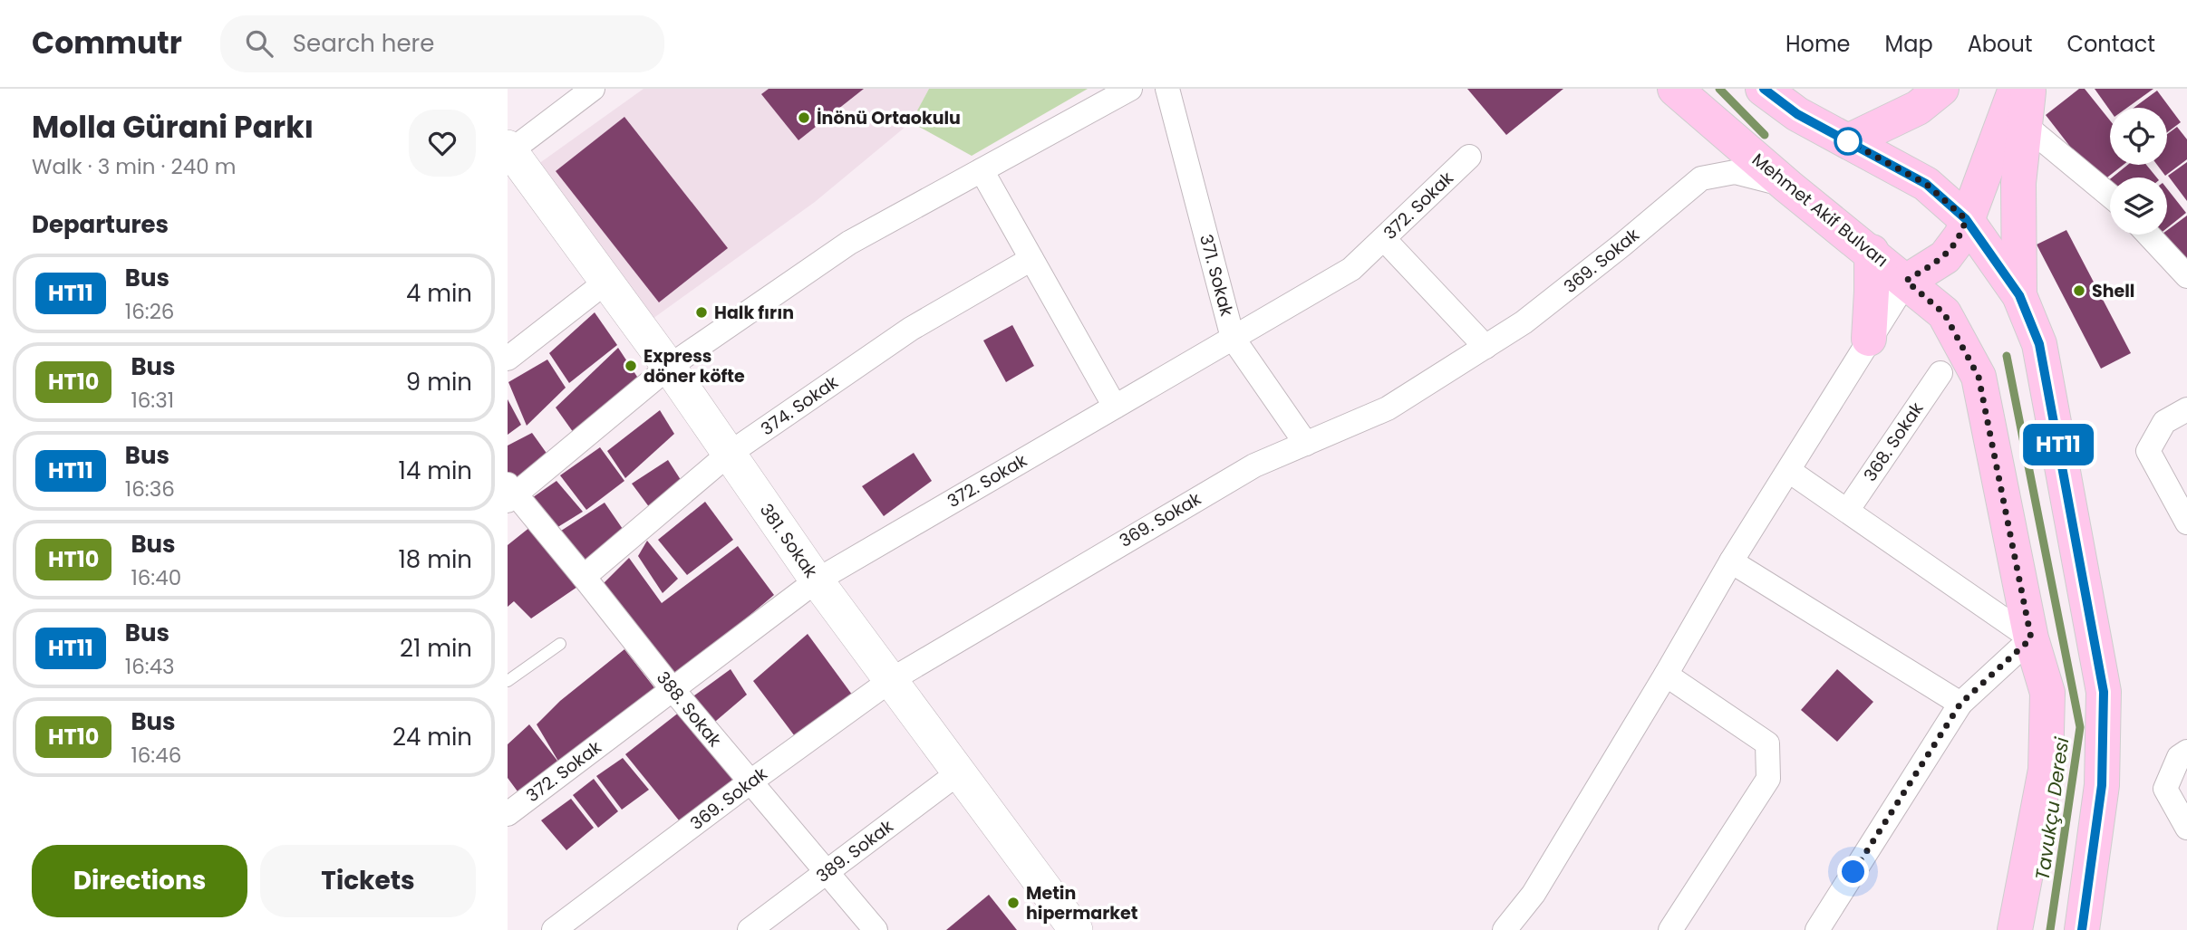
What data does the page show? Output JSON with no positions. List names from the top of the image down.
{
  "streets": {
    "main road": ["Mehmet Akif Bulvarı"],
    "street": [
      "372. Sokak",
      "369. Sokak",
      "371. Sokak",
      "374. Sokak",
      "368. Sokak",
      "381. Sokak",
      "388. Sokak",
      "389. Sokak"
    ]
  },
  "crossings": [
    ["372. Sokak", "371. Sokak"],
    ["372. Sokak", "381. Sokak"],
    ["372. Sokak", "388. Sokak"],
    ["Mehmet Akif Bulvarı", "369. Sokak"],
    ["369. Sokak", "371. Sokak"],
    ["369. Sokak", "381. Sokak"],
    ["369. Sokak", "388. Sokak"],
    ["374. Sokak", "381. Sokak"],
    ["374. Sokak", "388. Sokak"],
    ["381. Sokak", "389. Sokak"],
    ["388. Sokak", "389. Sokak"]
  ],
  "water": ["Tavukçu Deresi"],
  "places": [
    "İnönü Ortaokulu",
    "Shell",
    "Halk fırın",
    "Express döner köfte",
    "Metin hipermarket"
  ],
  "lines": ["bus line HT11"],
  "page": {
    "header": "Commutr",
    "search": "Search here",
    "nav": [
      "Home",
      "Map",
      "About",
      "Contact"
    ],
    "heading": [
      ["Molla Gürani Parkı", "Walk · 3 min · 240 m"],
      "Departures"
    ],
    "on_map": "HT11",
    "list": [
      {
        "mark": "HT11",
        "name": "Bus",
        "note": "16:26",
        "value": "4 min"
      },
      {
        "mark": "HT10",
        "name": "Bus",
        "note": "16:31",
        "value": "9 min"
      },
      {
        "mark": "HT11",
        "name": "Bus",
        "note": "16:36",
        "value": "14 min"
      },
      {
        "mark": "HT10",
        "name": "Bus",
        "note": "16:40",
        "value": "18 min"
      },
      {
        "mark": "HT11",
        "name": "Bus",
        "note": "16:43",
        "value": "21 min"
      },
      {
        "mark": "HT10",
        "name": "Bus",
        "note": "16:46",
        "value": "24 min"
      }
    ],
    "buttons": ["Directions", "Tickets"]
  }
}
